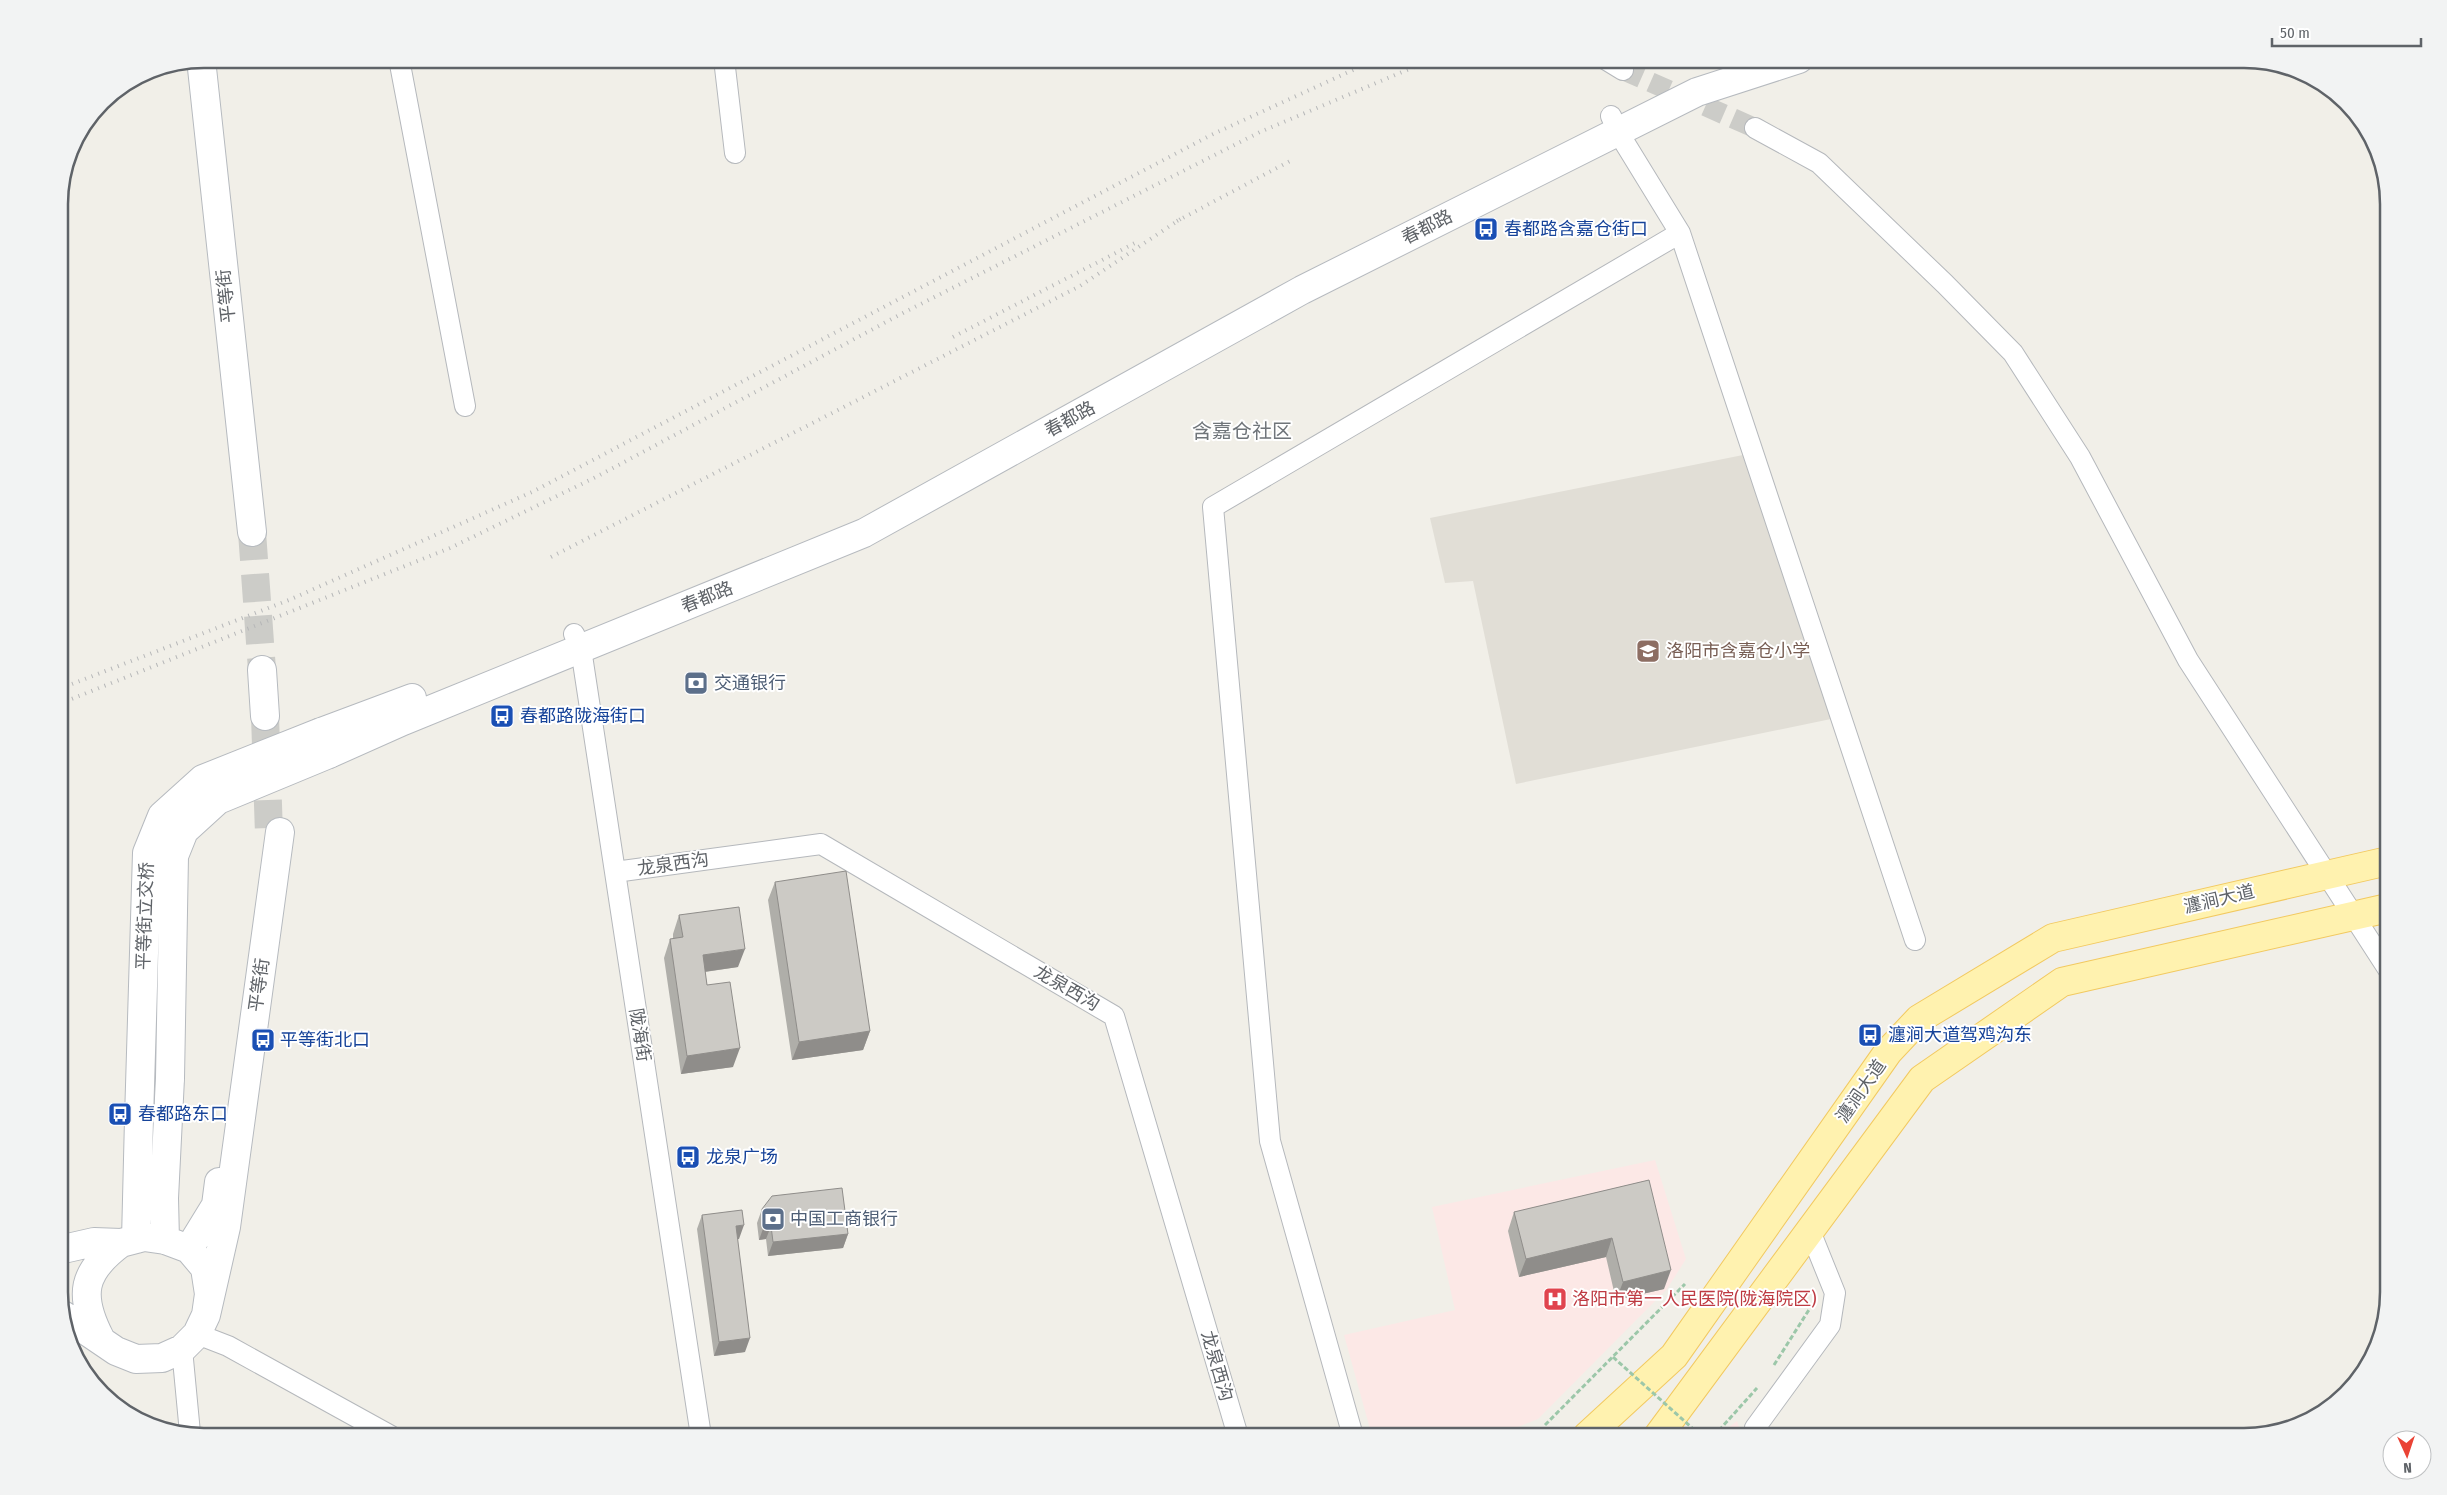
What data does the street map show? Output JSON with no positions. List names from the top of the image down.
{
  "streets": {
    "main road": [
      "春都路",
      "平等街",
      "瀍涧大道",
      "平等街立交桥"
    ],
    "street": ["龙泉西沟", "陇海街"]
  },
  "crossings": [
    ["春都路", "平等街立交桥"],
    ["春都路", "陇海街"],
    ["平等街", "平等街立交桥"],
    ["龙泉西沟", "陇海街"]
  ],
  "districts": ["含嘉仓社区"],
  "places": {
    "bus stop": [
      "春都路含嘉仓街口",
      "春都路陇海街口",
      "瀍涧大道驾鸡沟东",
      "平等街北口",
      "春都路东口",
      "龙泉广场"
    ],
    "school or university": ["洛阳市含嘉仓小学"],
    "bank": ["交通银行", "中国工商银行"],
    "hospital": ["洛阳市第一人民医院(陇海院区)"]
  },
  "scale_bar": "50 m",
  "north": "bottom"
}
